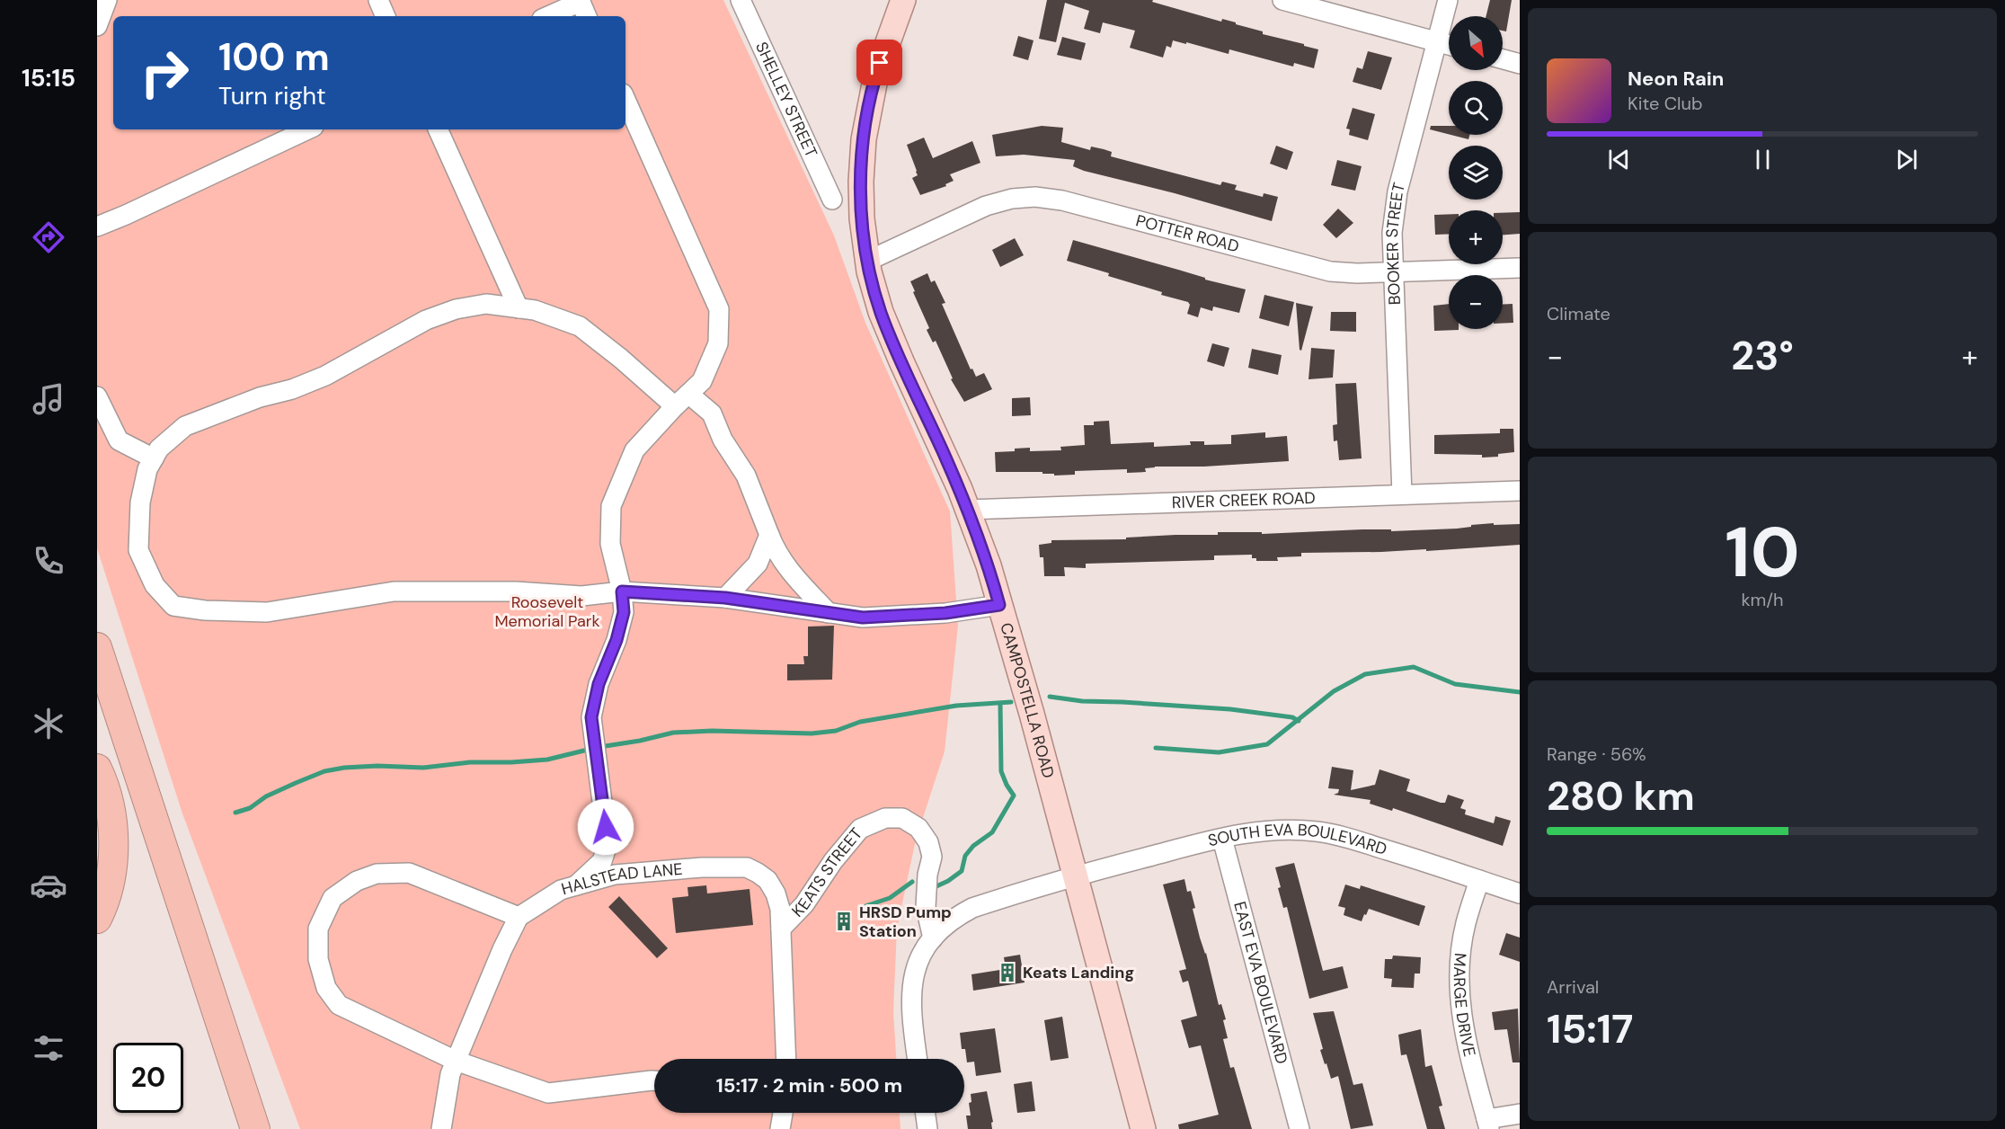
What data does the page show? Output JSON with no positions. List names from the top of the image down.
{
  "streets": {
    "main road": ["CAMPOSTELLA ROAD"],
    "street": [
      "SHELLEY STREET",
      "POTTER ROAD",
      "BOOKER STREET",
      "RIVER CREEK ROAD",
      "SOUTH EVA BOULEVARD",
      "KEATS STREET",
      "HALSTEAD LANE",
      "EAST EVA BOULEVARD",
      "MARGE DRIVE"
    ]
  },
  "crossings": [
    ["POTTER ROAD", "BOOKER STREET"],
    ["POTTER ROAD", "CAMPOSTELLA ROAD"],
    ["BOOKER STREET", "RIVER CREEK ROAD"],
    ["RIVER CREEK ROAD", "CAMPOSTELLA ROAD"],
    ["CAMPOSTELLA ROAD", "SOUTH EVA BOULEVARD"],
    ["SOUTH EVA BOULEVARD", "EAST EVA BOULEVARD"],
    ["SOUTH EVA BOULEVARD", "MARGE DRIVE"],
    ["KEATS STREET", "HALSTEAD LANE"]
  ],
  "parks": ["Roosevelt Memorial Park"],
  "places": {
    "building": ["HRSD Pump Station", "Keats Landing"]
  },
  "north": "bottom right",
  "page": {
    "tabs": "15:15",
    "map_buttons": ["+", "−"],
    "turn": ["100 m", "Turn right"],
    "song": ["Neon Rain", "Kite Club"],
    "tile": [
      "Climate",
      ["10", "km/h"],
      ["Range · 56%", "280 km"],
      ["Arrival", "15:17"]
    ],
    "heat": ["−", "23°", "+"],
    "limit": "20",
    "trip": "15:17 · 2 min · 500 m"
  }
}
